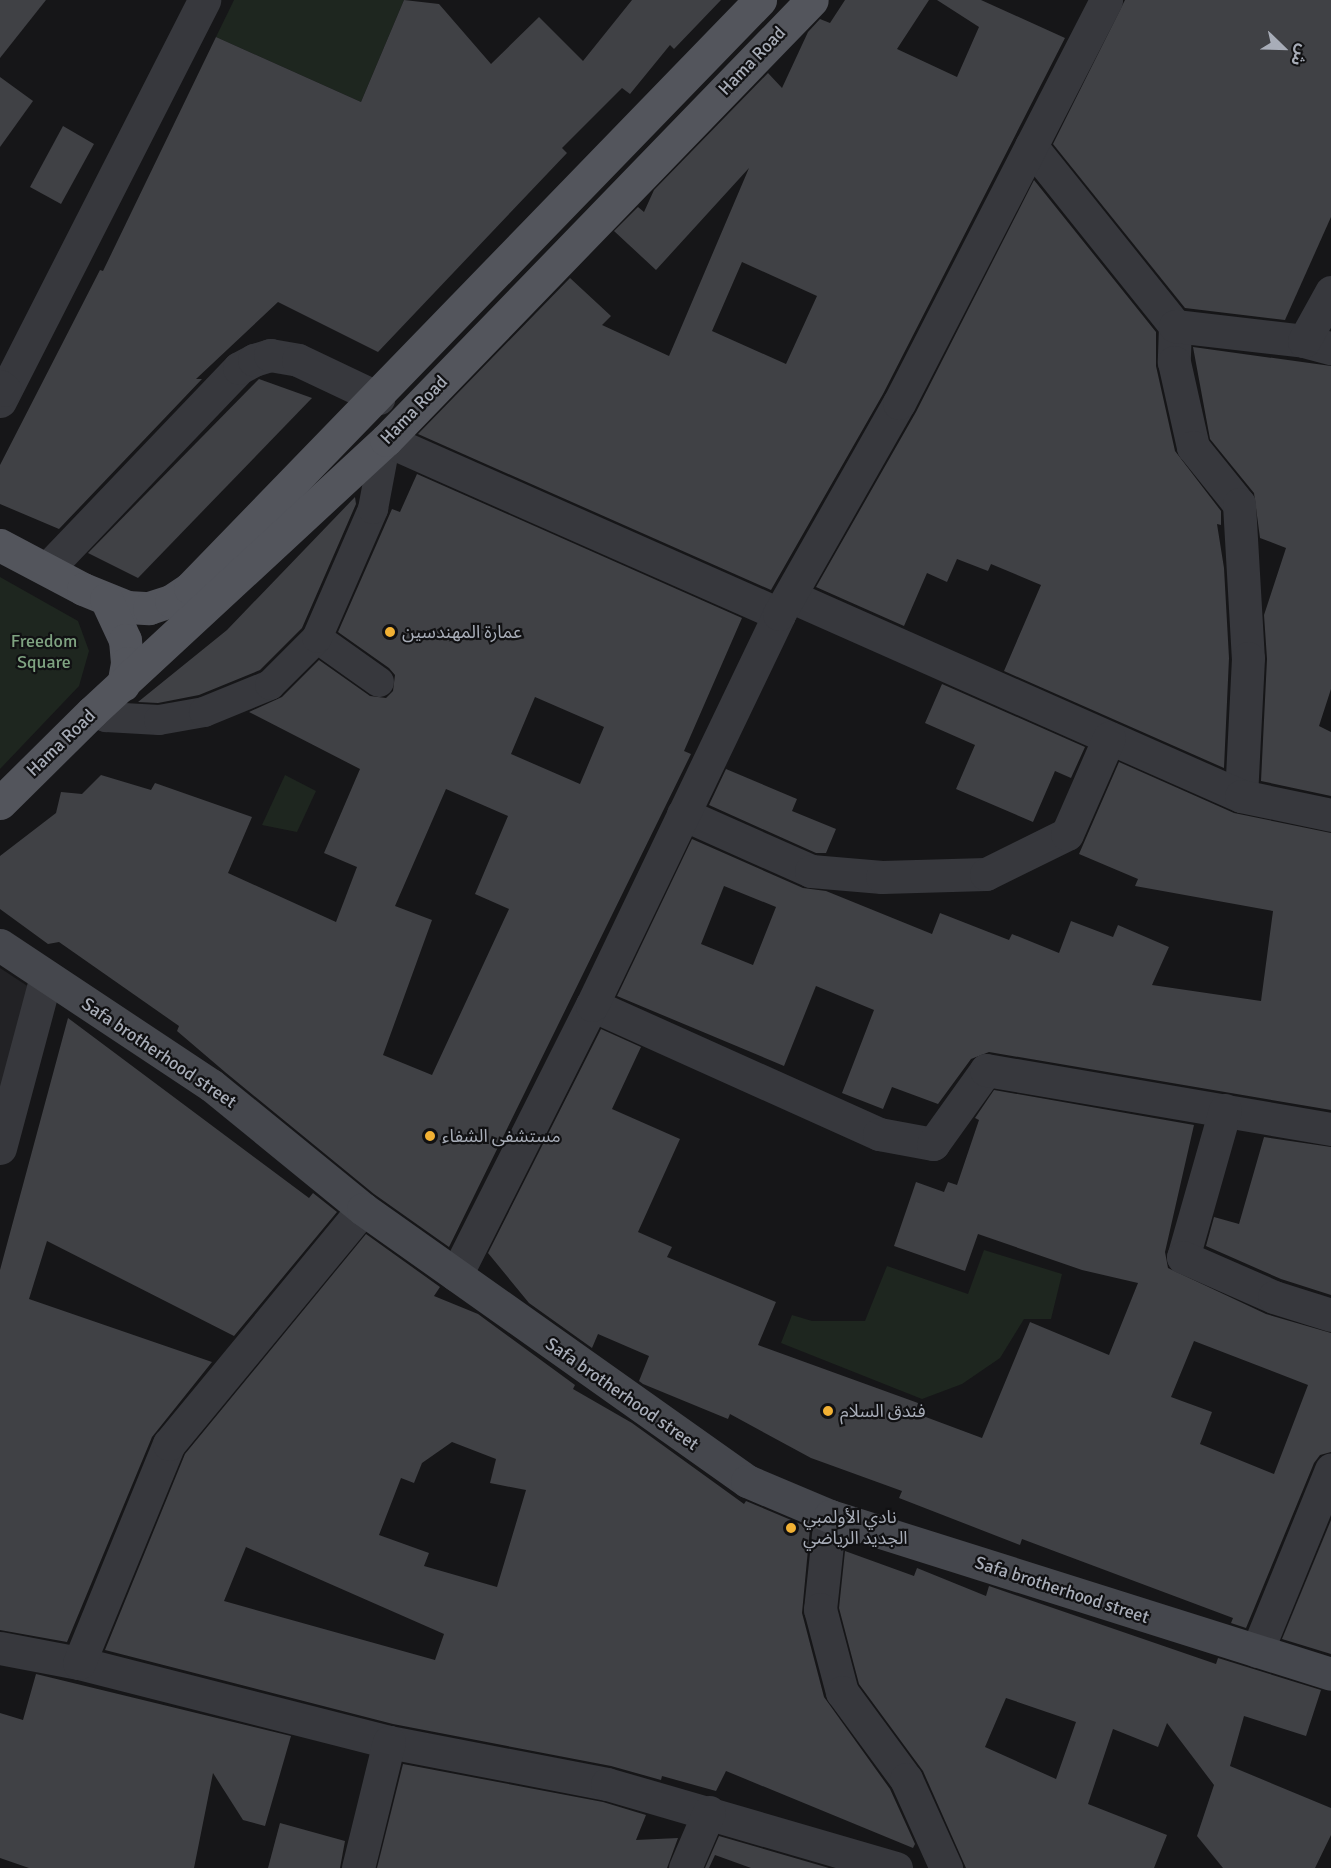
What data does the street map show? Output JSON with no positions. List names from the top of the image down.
{
  "streets": {
    "main road": ["Hama Road", "Safa brotherhood street"]
  },
  "parks": ["Freedom Square"],
  "places": [
    "عمارة المهندسين",
    "مستشفى الشفاء",
    "فندق السلام",
    "نادي الأولمبي الجديد الرياضي"
  ],
  "north": "bottom right"
}
